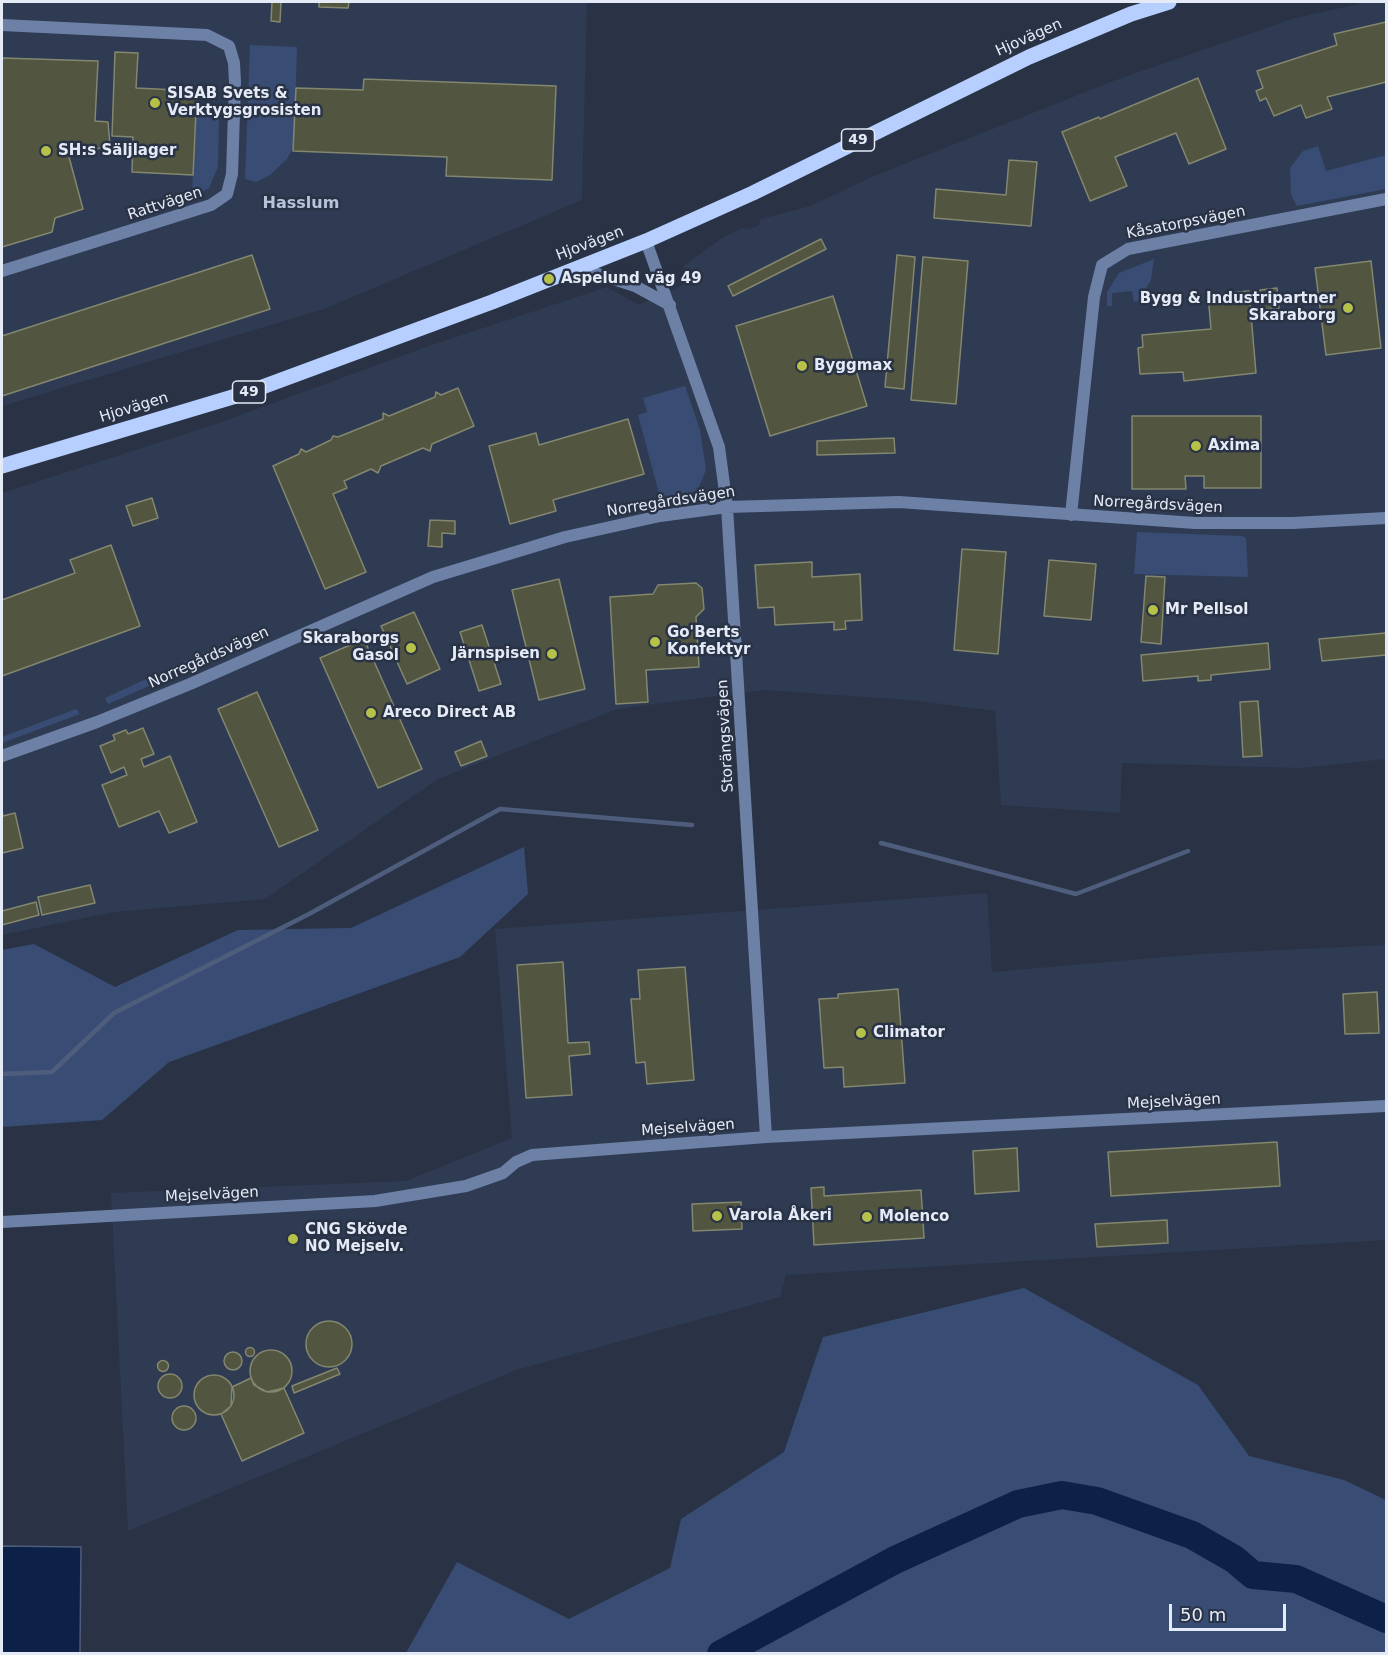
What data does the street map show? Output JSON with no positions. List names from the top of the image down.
{
  "streets": {
    "main road": ["Hjovägen", "49"],
    "street": [
      "Rattvägen",
      "Kåsatorpsvägen",
      "Norregårdsvägen",
      "Storängsvägen",
      "Mejselvägen"
    ]
  },
  "crossings": [
    ["Hjovägen", "Storängsvägen"],
    ["Kåsatorpsvägen", "Norregårdsvägen"],
    ["Norregårdsvägen", "Storängsvägen"],
    ["Storängsvägen", "Mejselvägen"]
  ],
  "districts": ["Hasslum"],
  "places": [
    "SISAB Svets & Verktygsgrosisten",
    "SH:s Säljlager",
    "Aspelund väg 49",
    "Bygg & Industripartner Skaraborg",
    "Byggmax",
    "Axima",
    "Mr Pellsol",
    "Go'Berts Konfektyr",
    "Skaraborgs Gasol",
    "Järnspisen",
    "Areco Direct AB",
    "Climator",
    "Varola Åkeri",
    "Molenco",
    "CNG Skövde NO Mejselv."
  ],
  "scale_bar": "50 m"
}
